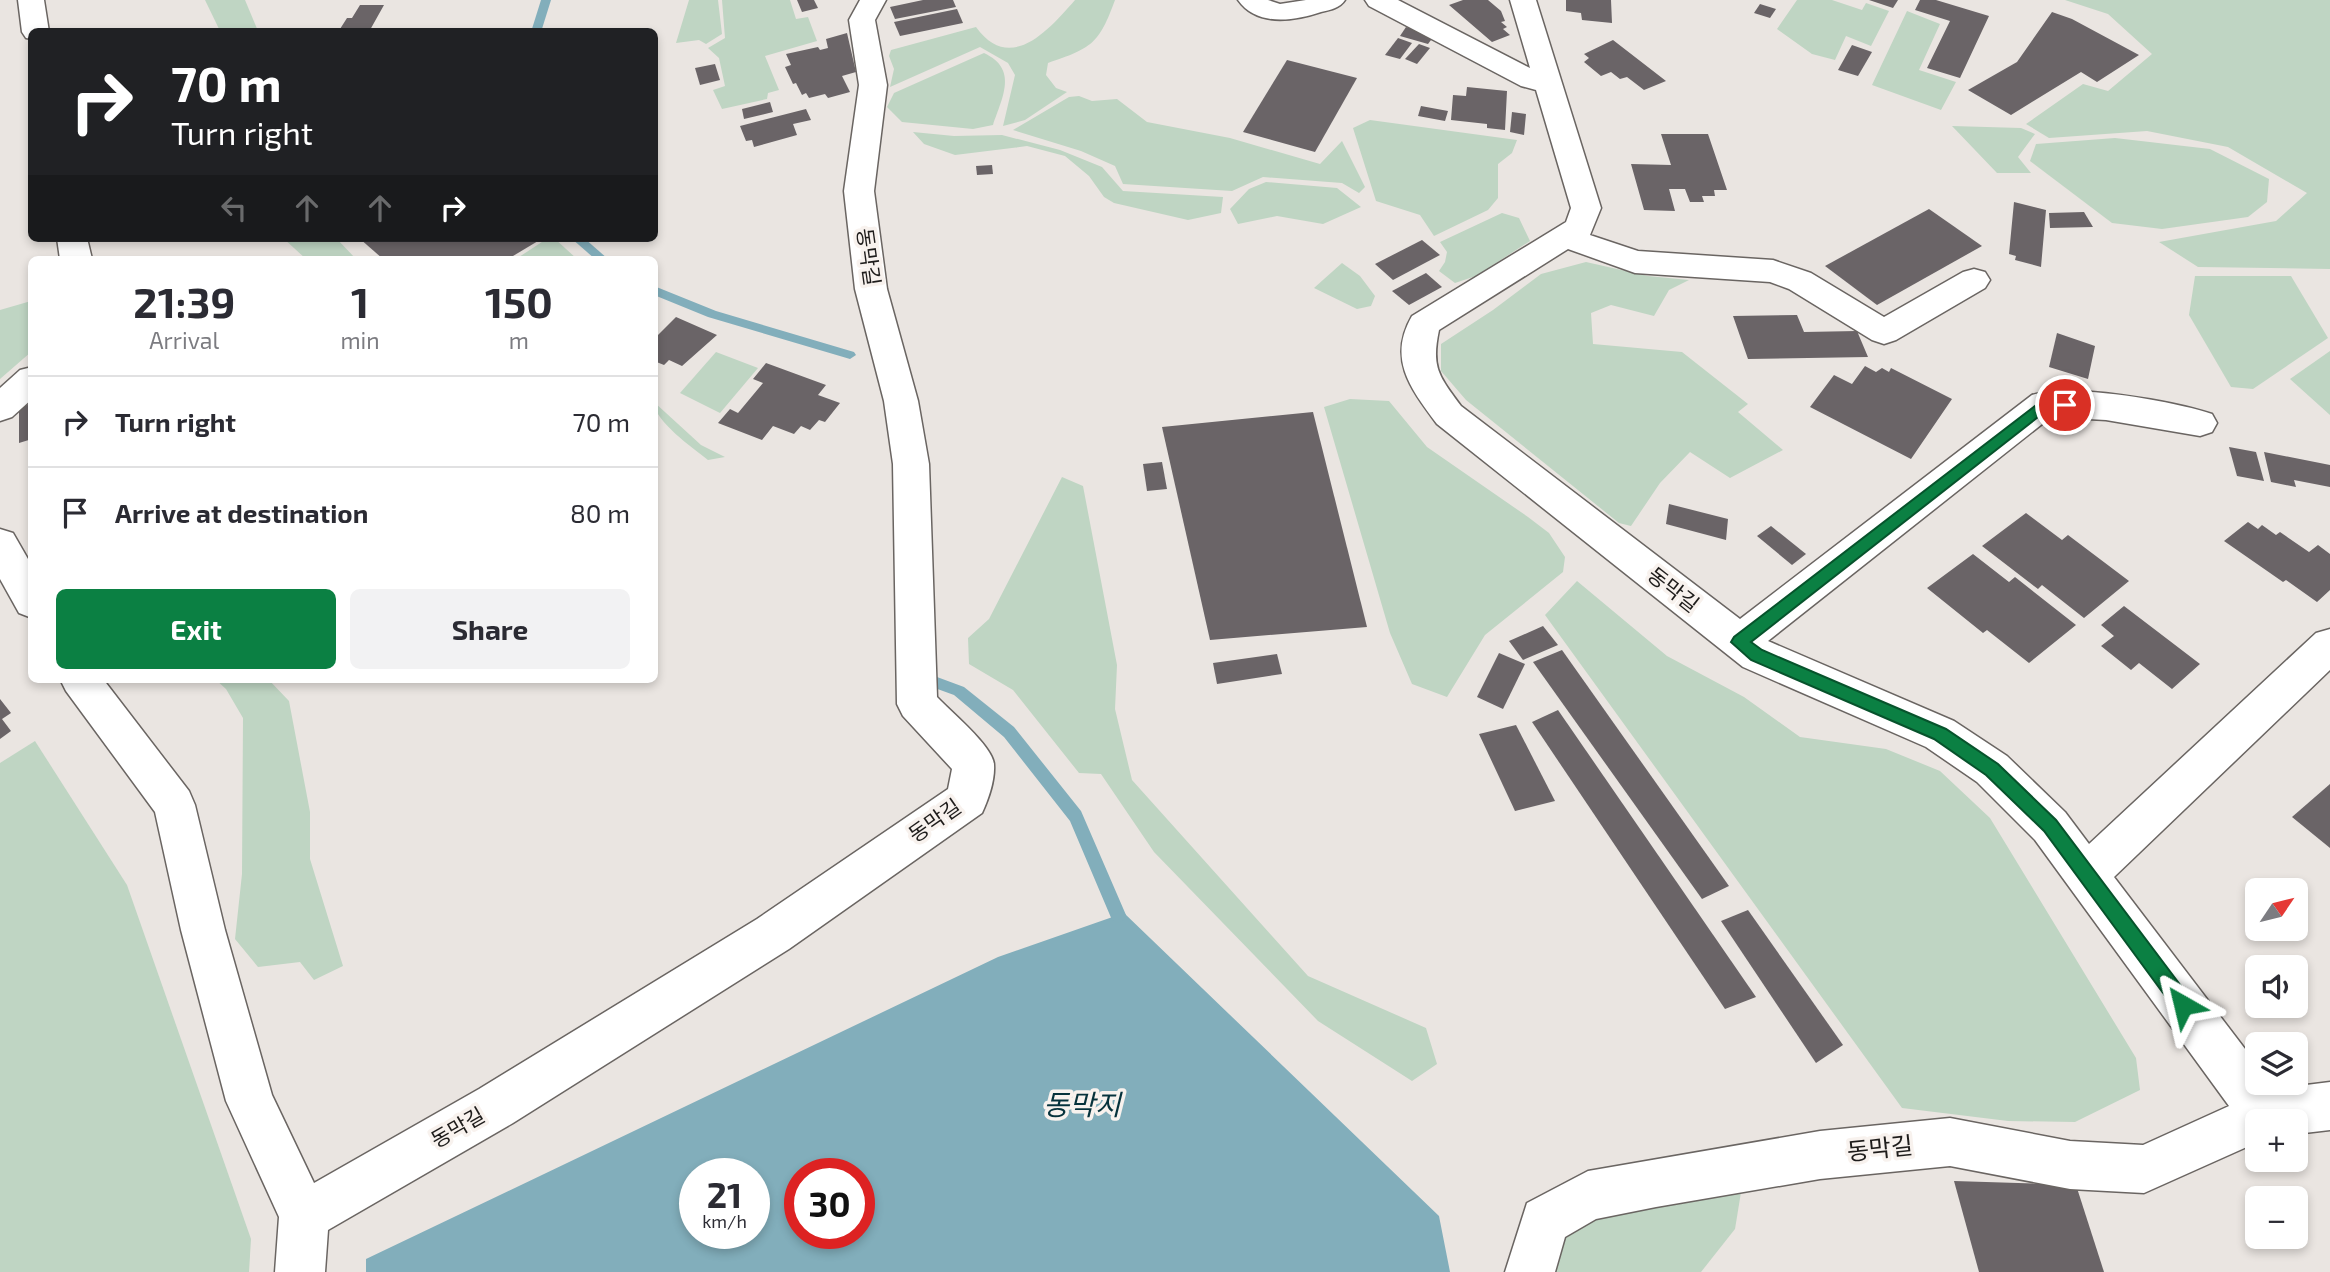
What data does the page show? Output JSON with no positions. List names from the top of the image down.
{
  "streets": {
    "street": ["동막길"]
  },
  "water": ["동막지"],
  "north": "top right",
  "page": {
    "turn": ["70 m", "Turn right"],
    "eta": [
      "21:39",
      "Arrival",
      "1",
      "min",
      "150",
      "m"
    ],
    "list": [
      {
        "name": "Turn right",
        "value": "70 m"
      },
      {
        "name": "Arrive at destination",
        "value": "80 m"
      }
    ],
    "buttons": ["Exit", "Share"],
    "map_buttons": ["+", "−"],
    "speed": "21 km/h",
    "limit": "30"
  }
}
